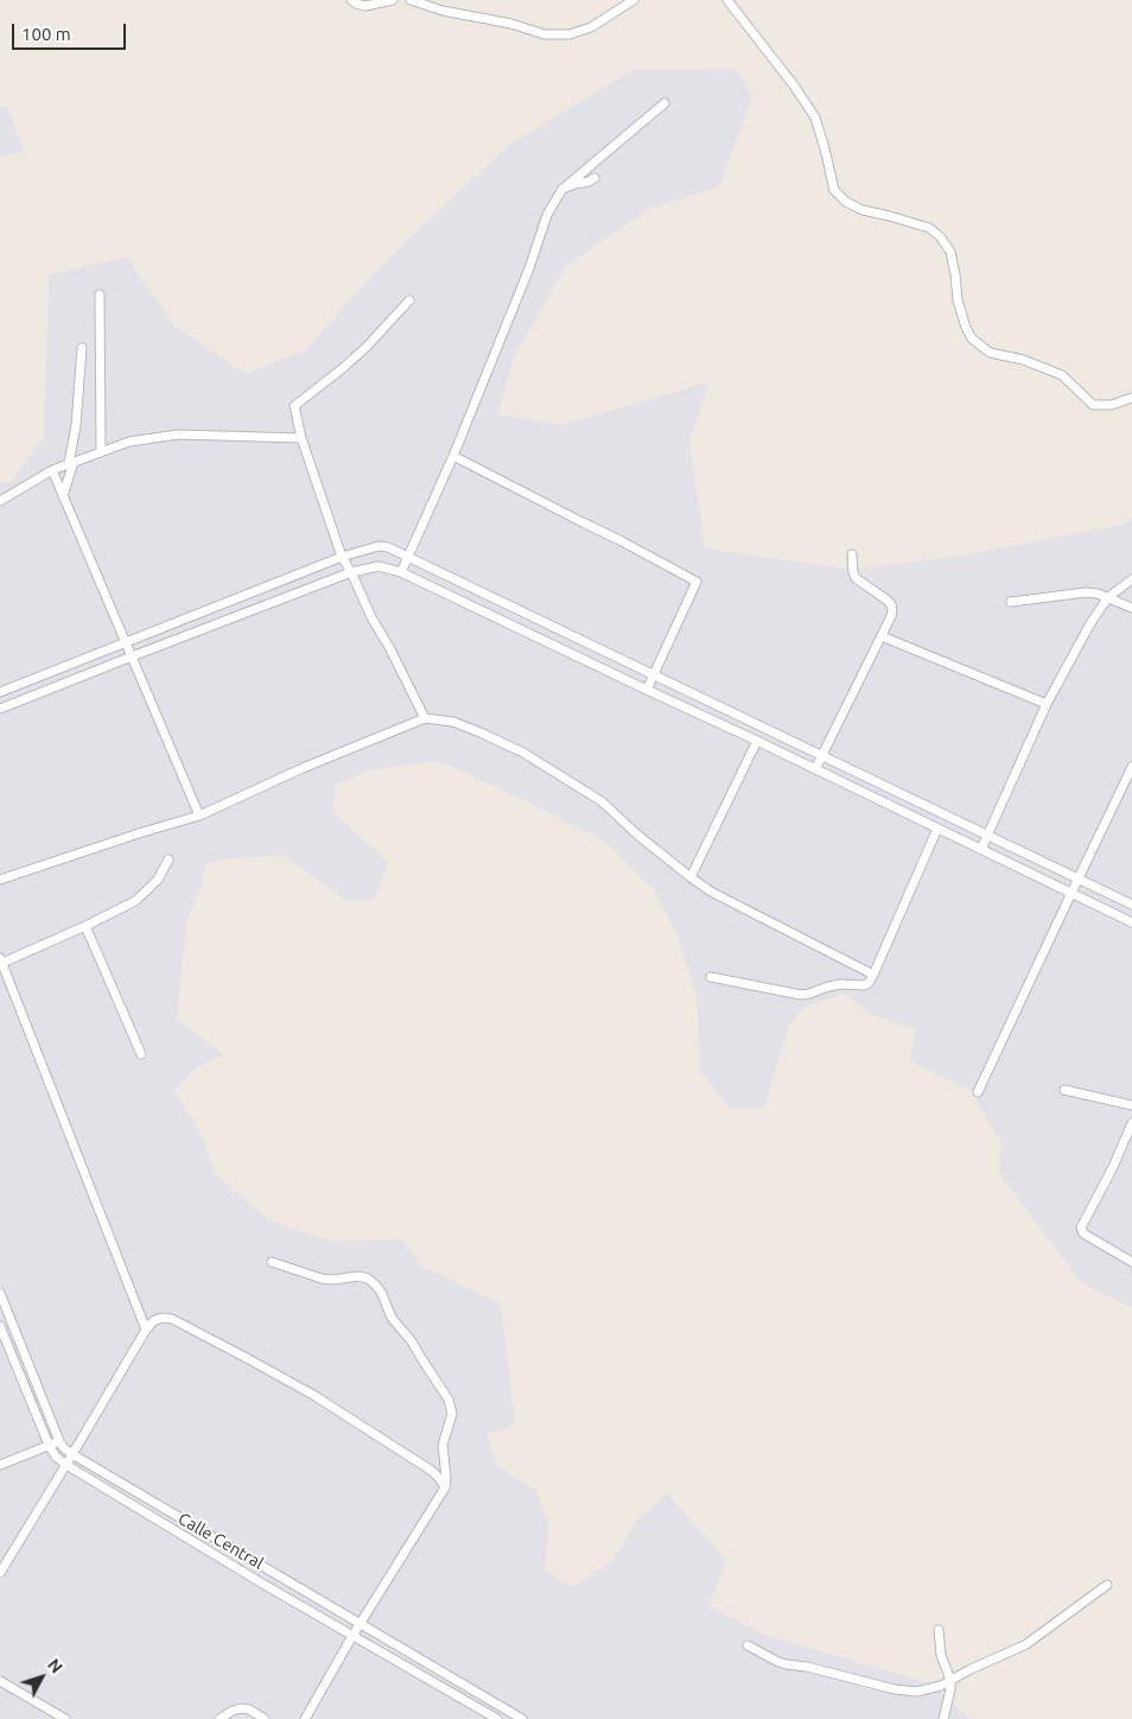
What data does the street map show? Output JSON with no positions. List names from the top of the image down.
{
  "streets": {
    "street": ["Calle Central"]
  },
  "scale_bar": "100 m",
  "north": "top right"
}
